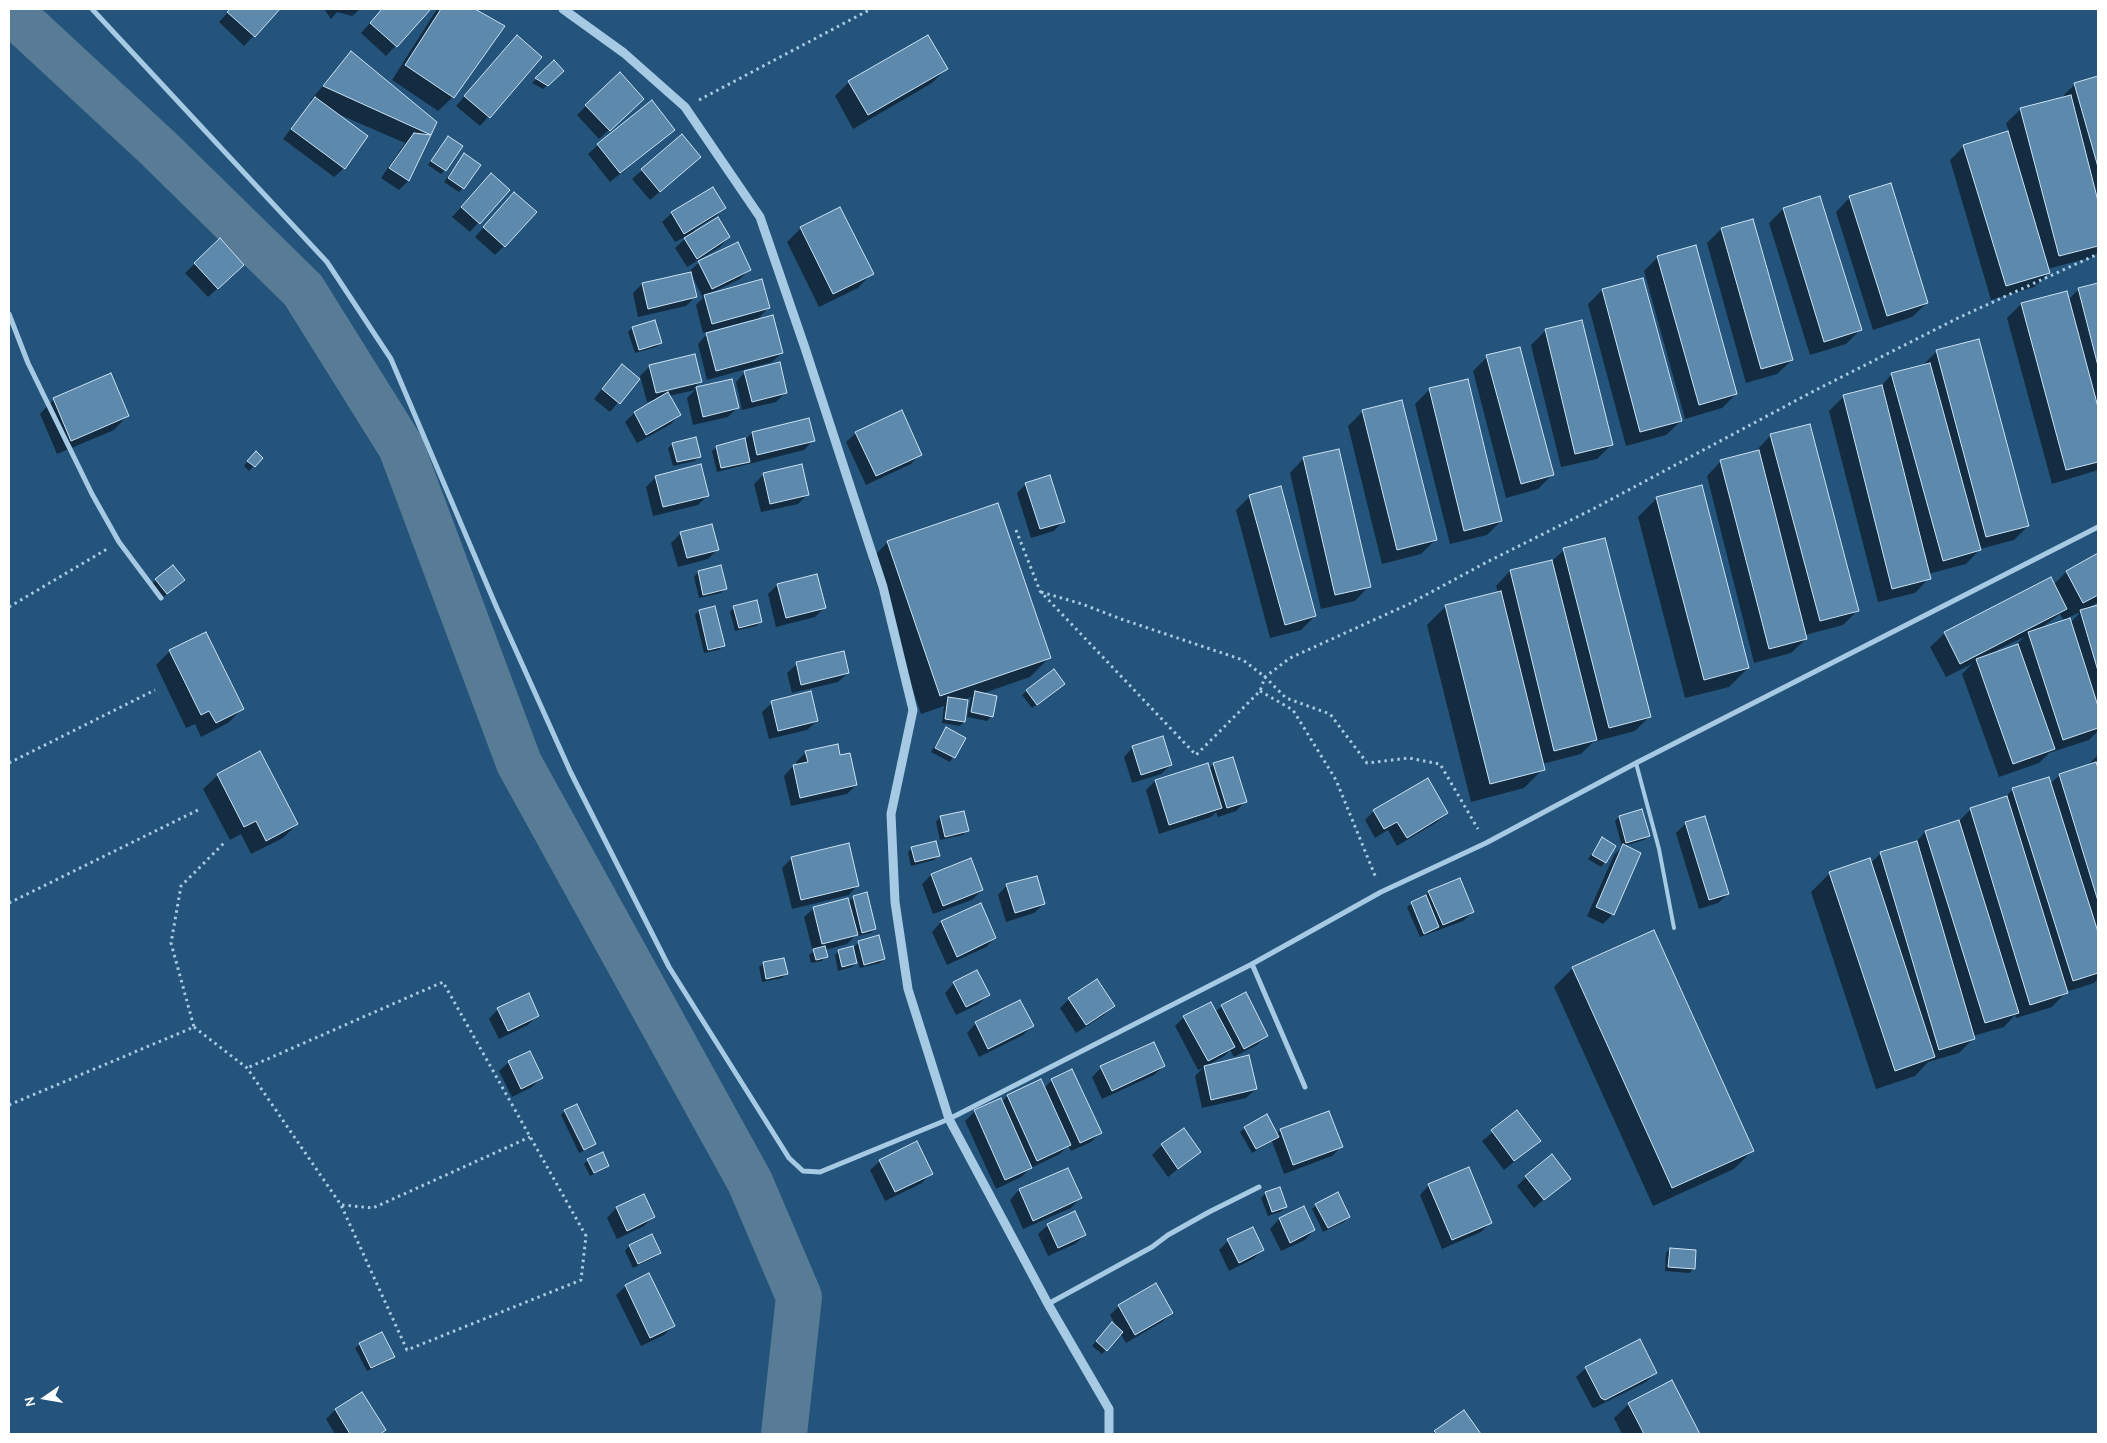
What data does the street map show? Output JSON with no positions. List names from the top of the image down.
{
  "north": "left"
}
